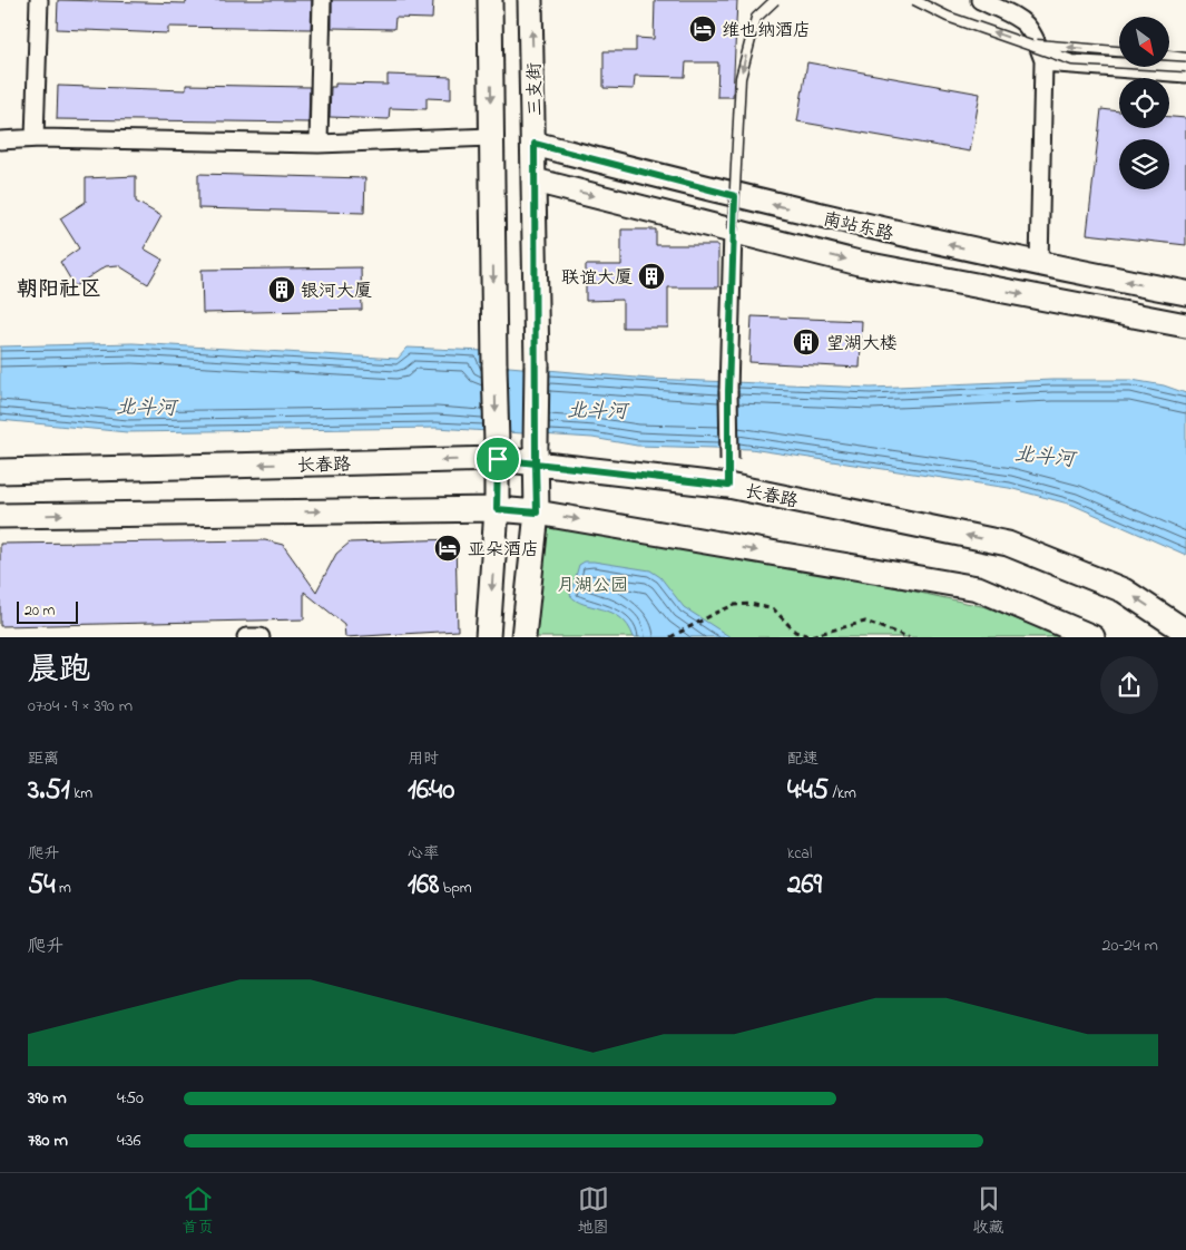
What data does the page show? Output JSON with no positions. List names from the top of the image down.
{
  "streets": {
    "main road": ["三支街", "南站东路", "长春路"]
  },
  "crossings": [
    ["三支街", "南站东路"],
    ["三支街", "长春路"]
  ],
  "districts": ["朝阳社区"],
  "water": ["北斗河"],
  "parks": ["月湖公园"],
  "places": {
    "hotel": ["维也纳酒店", "亚朵酒店"],
    "building": ["联谊大厦", "银河大厦", "望湖大楼"]
  },
  "scale_bar": "20 m",
  "north": "bottom right",
  "page": {
    "scale": "20 m",
    "heading": ["晨跑", "07:04 · 9 × 390 m"],
    "stats": [
      ["距离", "3.51 km"],
      ["用时", "16:40"],
      ["配速", "4:45 /km"],
      ["爬升", "54 m"],
      ["心率", "168 bpm"],
      ["kcal", "269"]
    ],
    "chart": ["爬升", "20–24 m"],
    "list": [
      {
        "name": "390 m",
        "note": "4:50"
      },
      {
        "name": "780 m",
        "note": "4:36"
      }
    ],
    "tabs": ["首页", "地图", "收藏"]
  }
}
